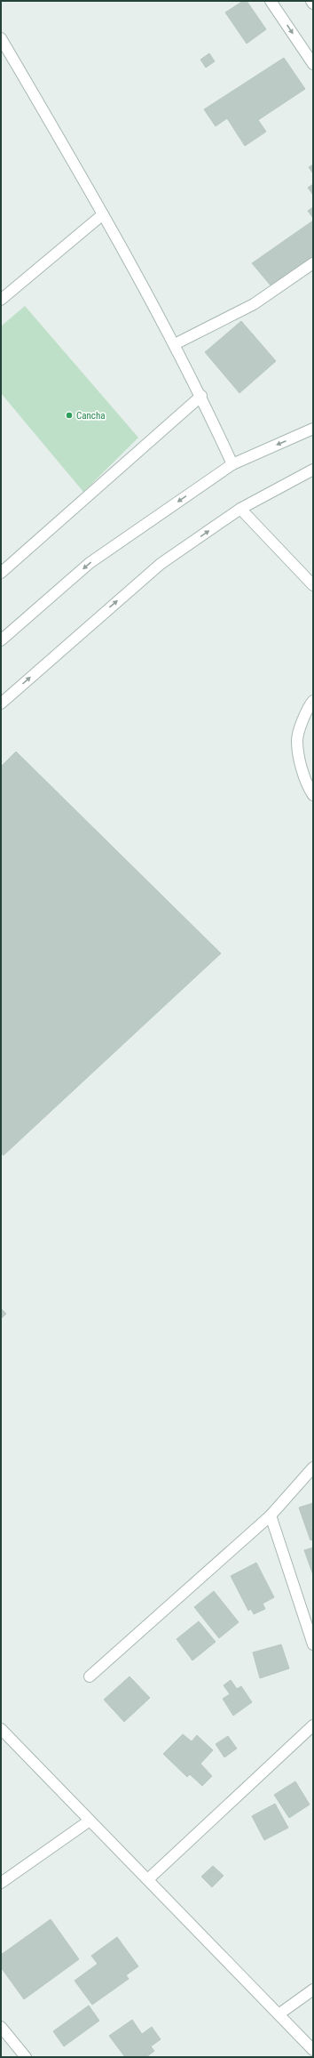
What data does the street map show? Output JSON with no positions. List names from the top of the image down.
{
  "places": ["Cancha"]
}
